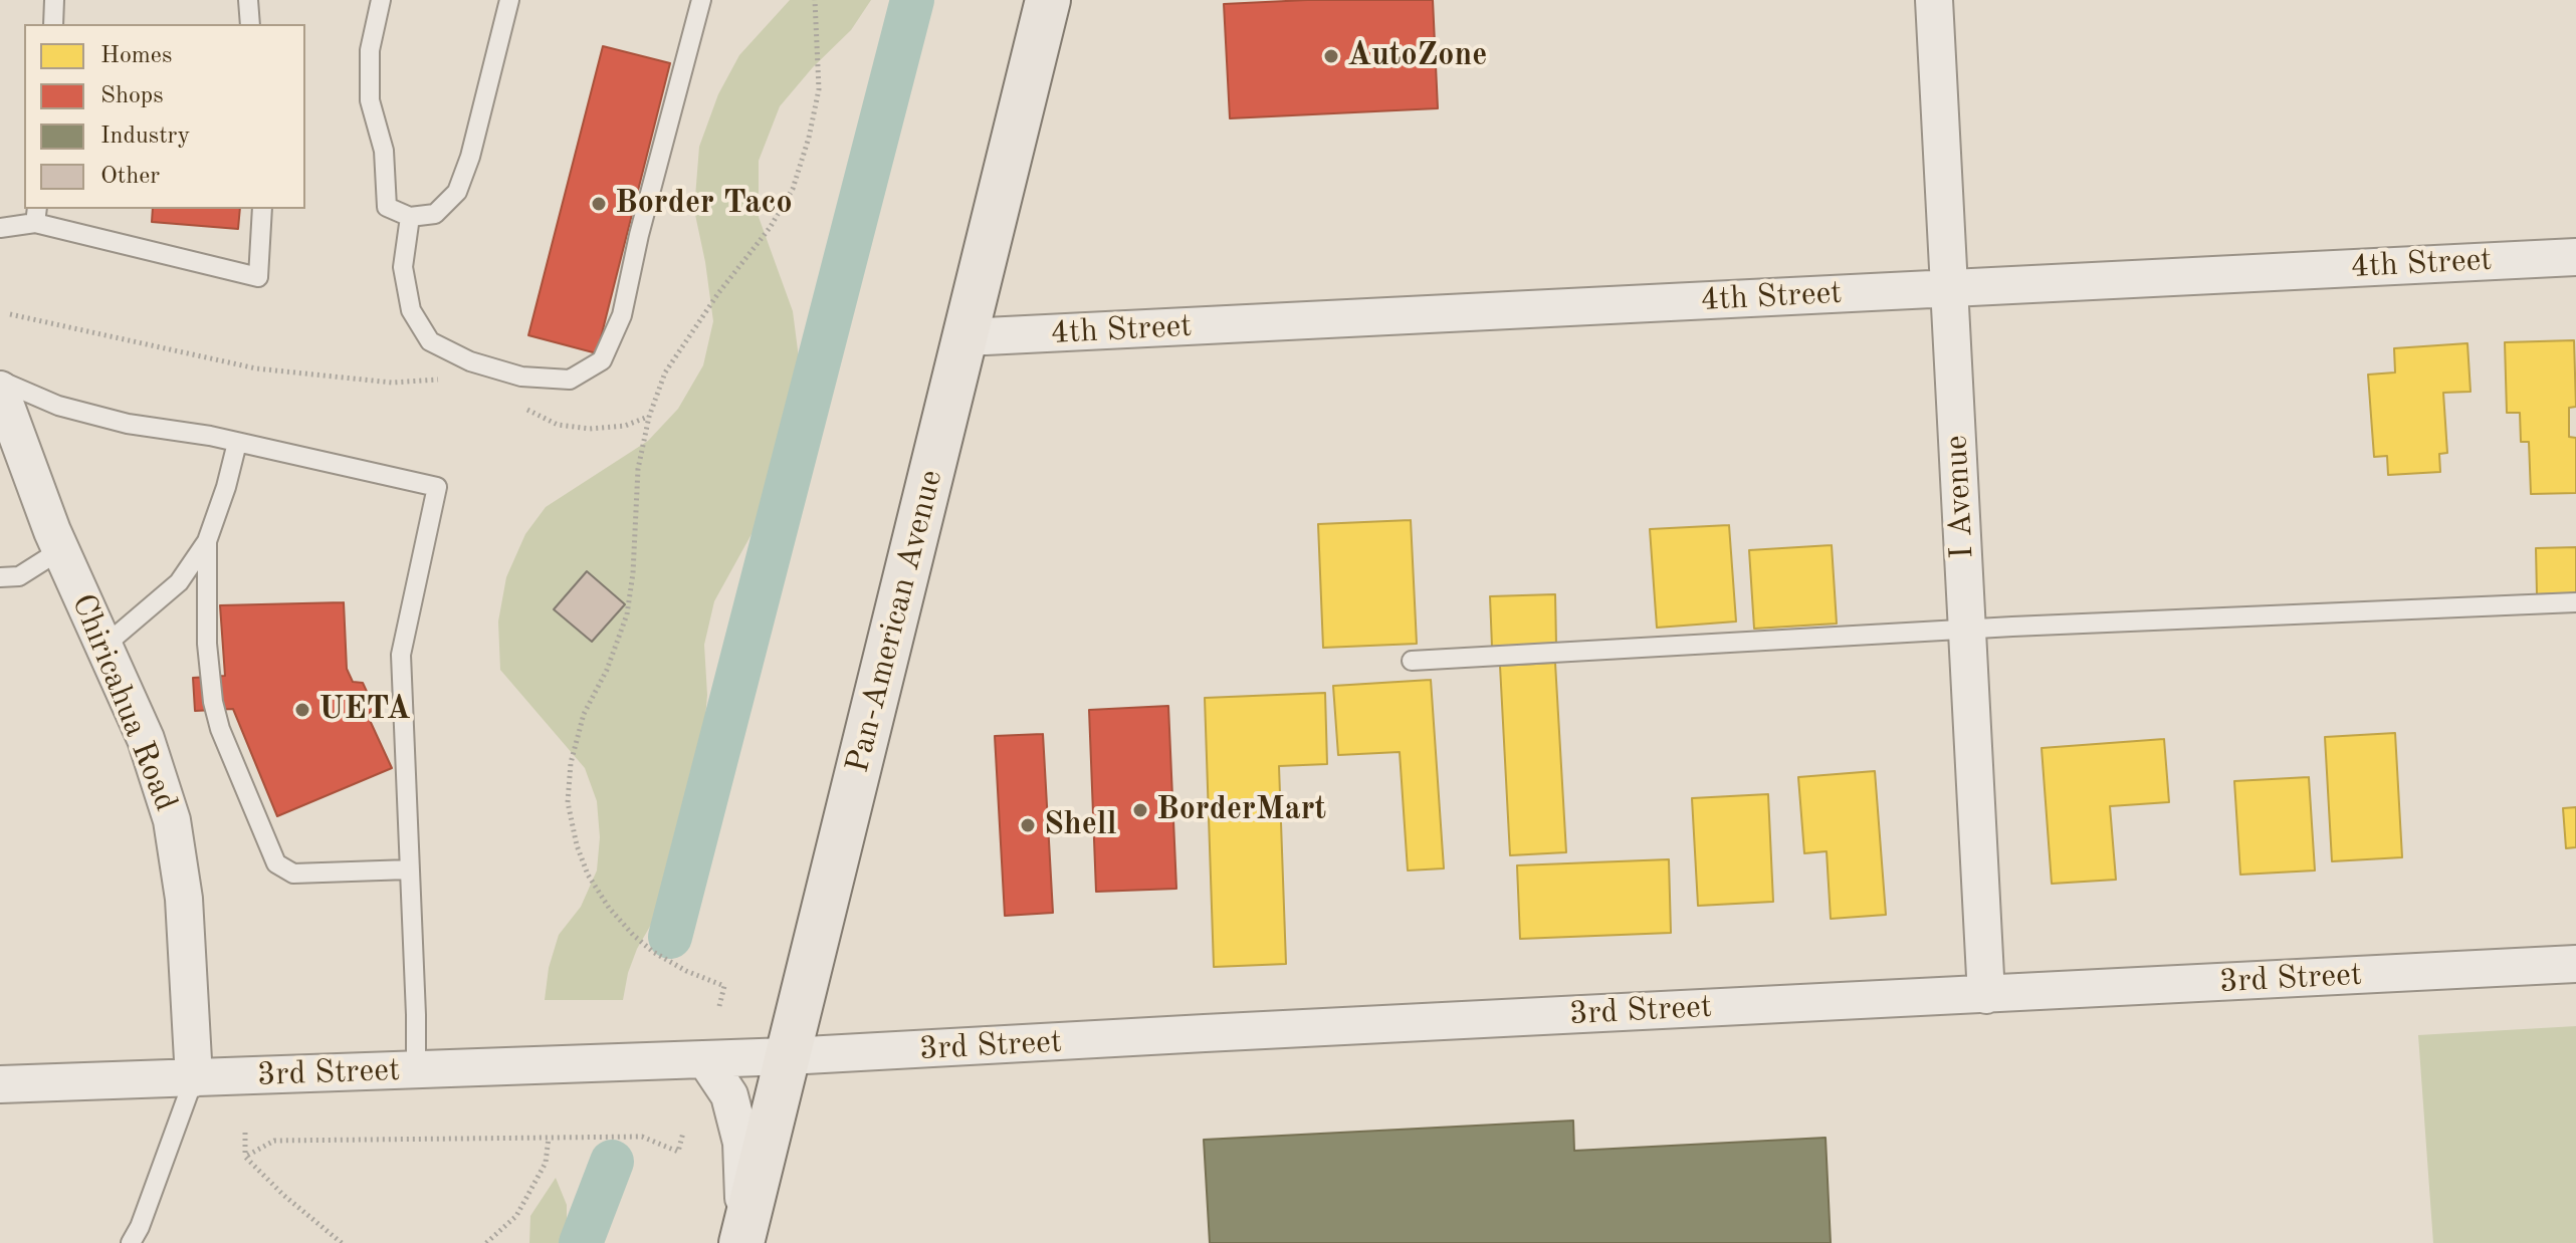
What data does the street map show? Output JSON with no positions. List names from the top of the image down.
{
  "streets": {
    "main road": ["Pan-American Avenue"],
    "street": [
      "4th Street",
      "I Avenue",
      "Chiricahua Road",
      "3rd Street"
    ]
  },
  "crossings": [
    ["4th Street", "I Avenue"],
    ["4th Street", "Pan-American Avenue"],
    ["I Avenue", "3rd Street"],
    ["Pan-American Avenue", "3rd Street"],
    ["Chiricahua Road", "3rd Street"]
  ],
  "places": [
    "AutoZone",
    "Border Taco",
    "UETA",
    "BorderMart",
    "Shell"
  ],
  "legend": [
    "Homes",
    "Shops",
    "Industry",
    "Other"
  ]
}
